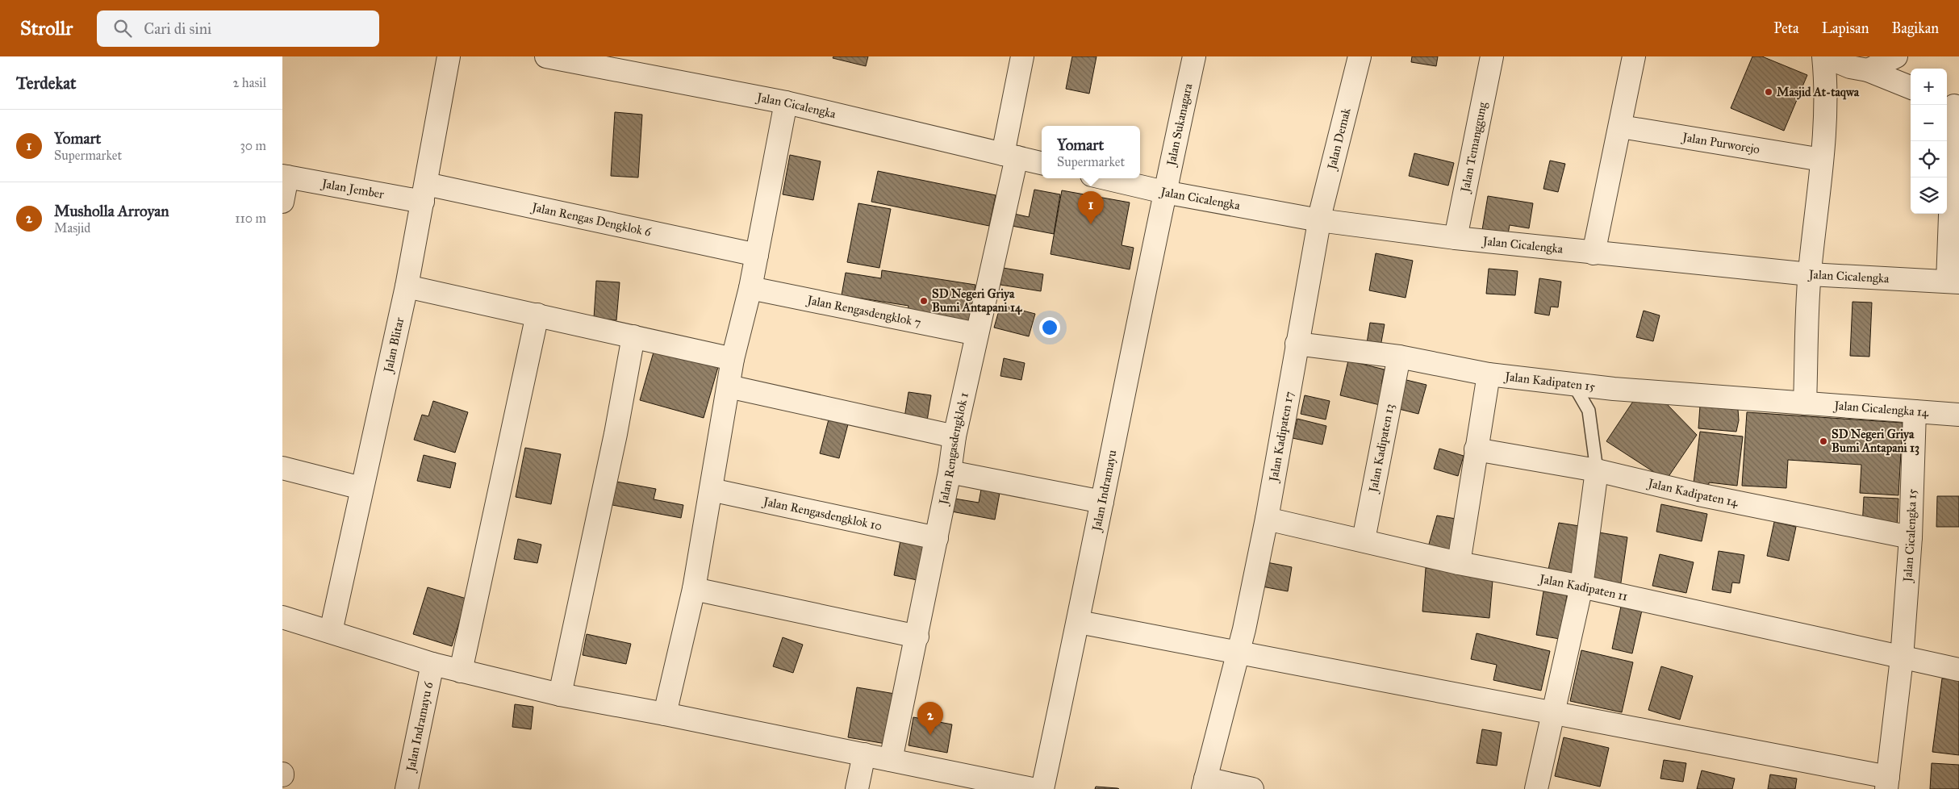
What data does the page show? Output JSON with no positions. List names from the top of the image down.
{
  "streets": {
    "street": [
      "Jalan Cicalengka",
      "Jalan Sukanagara",
      "Jalan Demak",
      "Jalan Purworejo",
      "Jalan Temanggung",
      "Jalan Jember",
      "Jalan Rengas Dengklok 6",
      "Jalan Rengasdengklok 7",
      "Jalan Blitar",
      "Jalan Kadipaten 15",
      "Jalan Cicalengka 14",
      "Jalan Kadipaten 17",
      "Jalan Kadipaten 13",
      "Jalan Rengasdengklok 1",
      "Jalan Indramayu",
      "Jalan Kadipaten 14",
      "Jalan Rengasdengklok 10",
      "Jalan Cicalengka 15",
      "Jalan Kadipaten 11",
      "Jalan Indramayu 6"
    ]
  },
  "crossings": [
    ["Jalan Cicalengka", "Jalan Sukanagara"],
    ["Jalan Cicalengka", "Jalan Demak"],
    ["Jalan Cicalengka", "Jalan Temanggung"],
    ["Jalan Cicalengka", "Jalan Kadipaten 17"],
    ["Jalan Cicalengka", "Jalan Rengasdengklok 1"],
    ["Jalan Cicalengka", "Jalan Indramayu"],
    ["Jalan Sukanagara", "Jalan Indramayu"],
    ["Jalan Demak", "Jalan Kadipaten 17"],
    ["Jalan Jember", "Jalan Rengas Dengklok 6"],
    ["Jalan Jember", "Jalan Blitar"],
    ["Jalan Rengas Dengklok 6", "Jalan Blitar"],
    ["Jalan Rengasdengklok 7", "Jalan Rengasdengklok 1"],
    ["Jalan Kadipaten 15", "Jalan Cicalengka 14"],
    ["Jalan Kadipaten 15", "Jalan Kadipaten 17"],
    ["Jalan Kadipaten 15", "Jalan Kadipaten 13"],
    ["Jalan Cicalengka 14", "Jalan Cicalengka 15"],
    ["Jalan Kadipaten 17", "Jalan Kadipaten 11"],
    ["Jalan Kadipaten 13", "Jalan Kadipaten 11"],
    ["Jalan Rengasdengklok 1", "Jalan Rengasdengklok 10"],
    ["Jalan Kadipaten 14", "Jalan Cicalengka 15"],
    ["Jalan Cicalengka 15", "Jalan Kadipaten 11"]
  ],
  "places": ["Masjid At-taqwa", "SD Negeri Griya Bumi Antapani 14", "SD Negeri Griya Bumi Antapani 13"],
  "page": {
    "header": "Strollr",
    "search": "Cari di sini",
    "nav": ["Peta", "Lapisan", "Bagikan"],
    "heading": ["Terdekat", "2 hasil"],
    "map_buttons": ["+", "−"],
    "list": [
      {
        "mark": "1",
        "name": "Yomart",
        "note": "Supermarket",
        "value": "30 m"
      },
      {
        "mark": "2",
        "name": "Musholla Arroyan",
        "note": "Masjid",
        "value": "110 m"
      }
    ],
    "popup": ["Yomart", "Supermarket"],
    "pins": ["1", "2"]
  }
}
